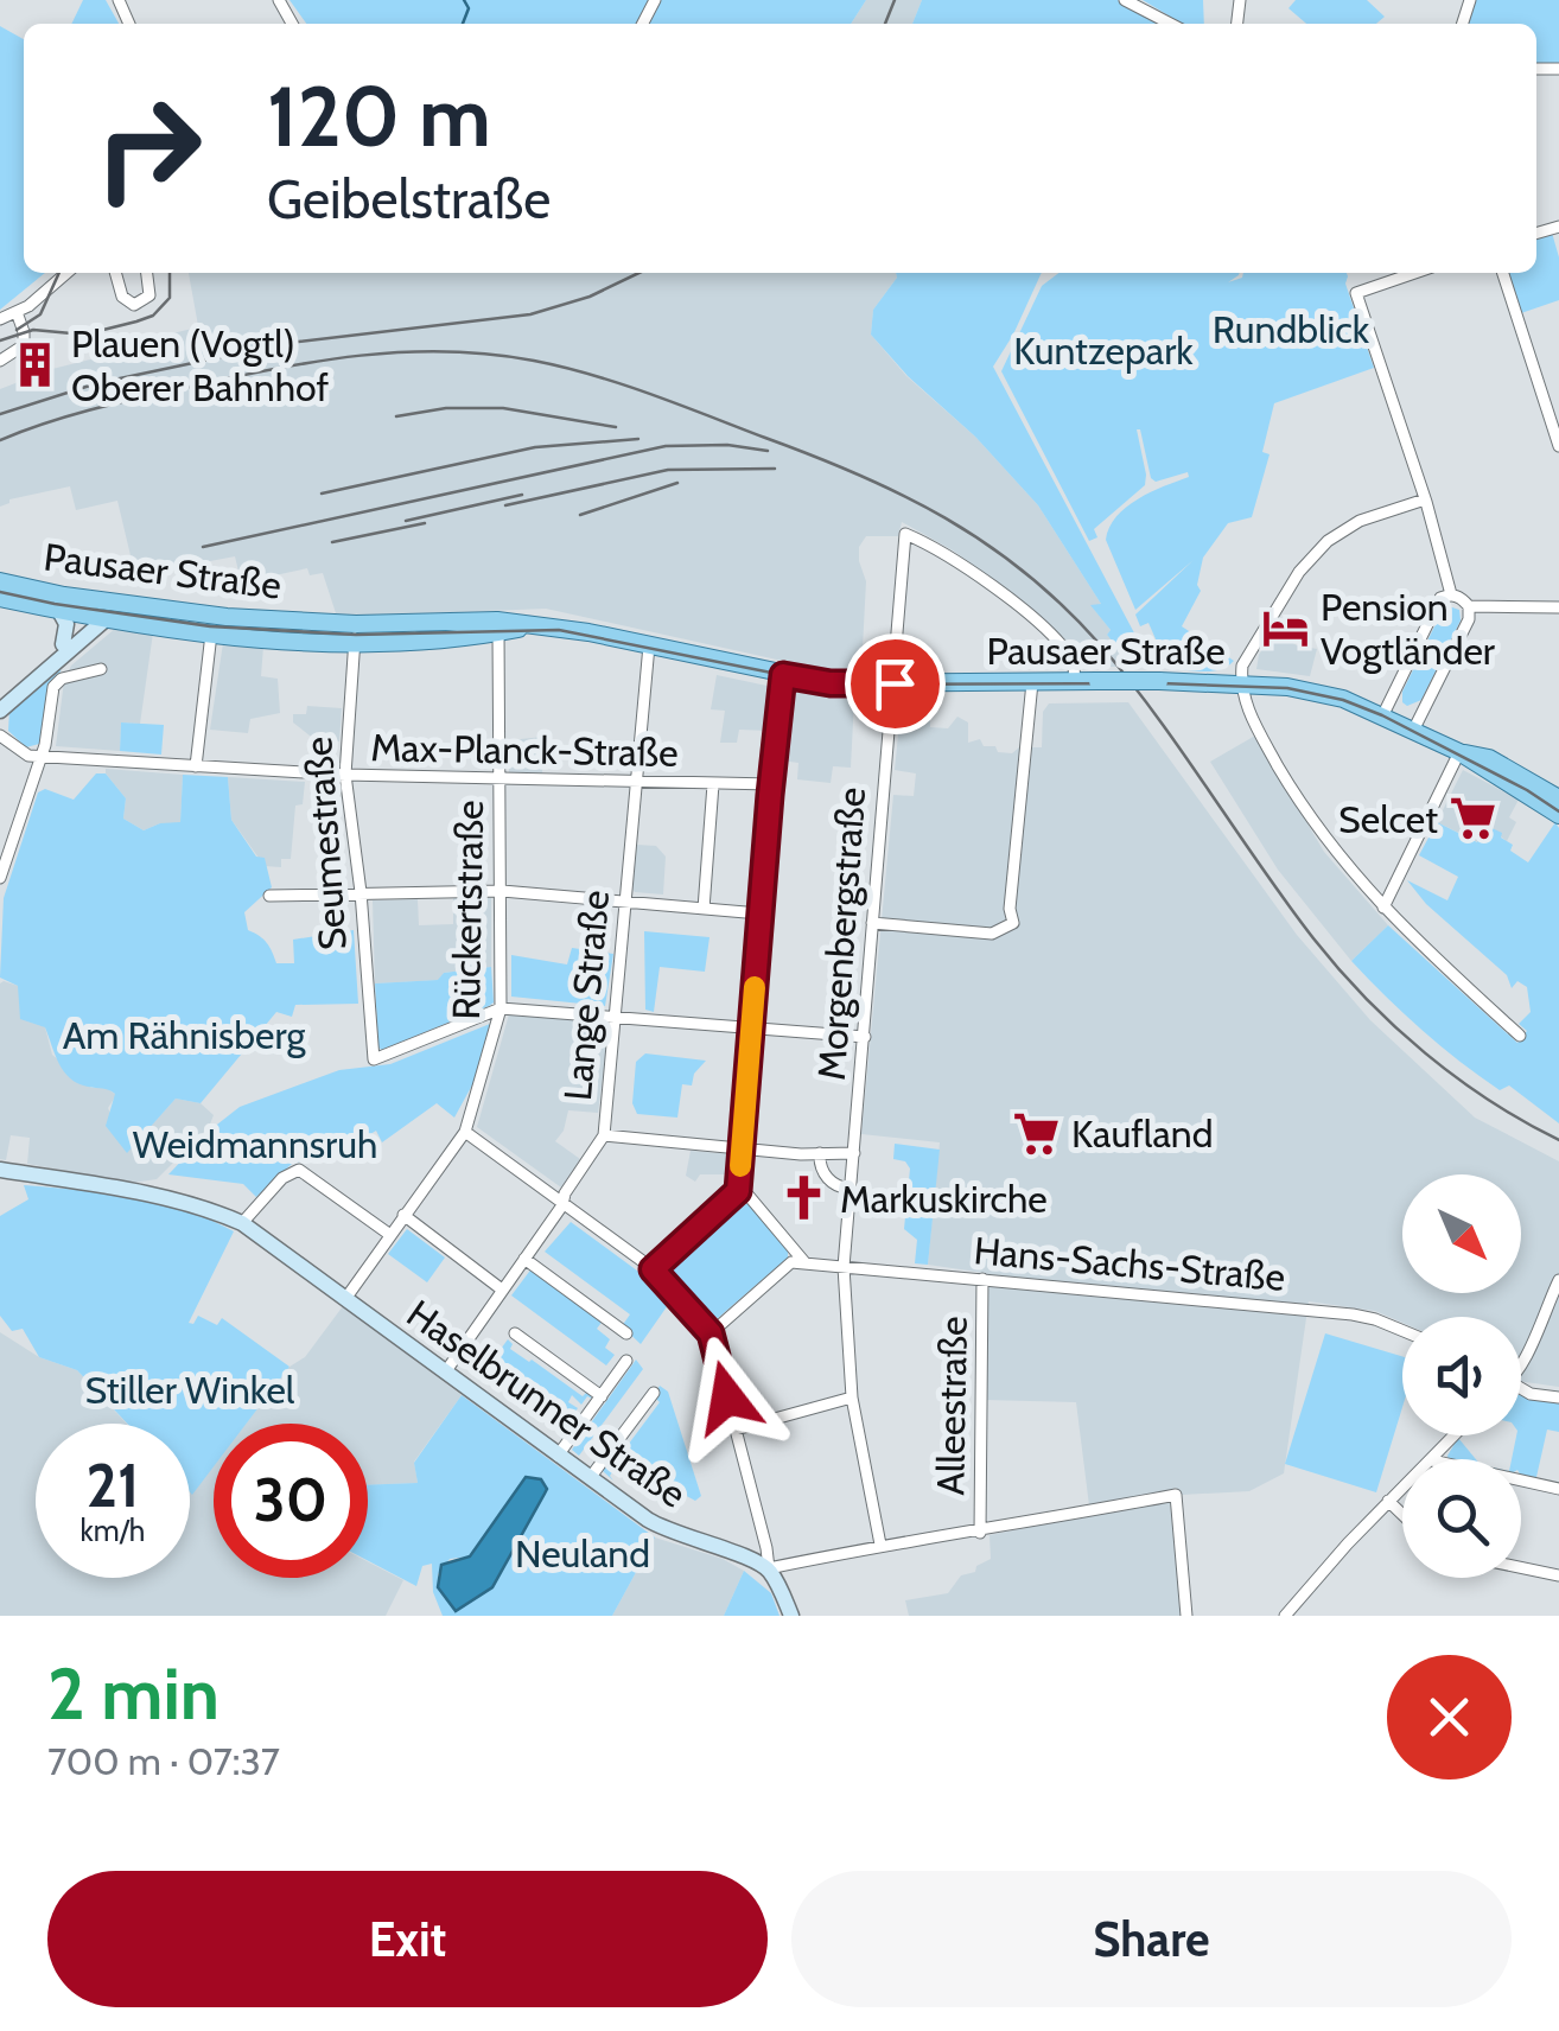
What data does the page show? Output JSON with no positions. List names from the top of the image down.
{
  "streets": {
    "main road": ["Pausaer Straße"],
    "street": [
      "Max-Planck-Straße",
      "Seumestraße",
      "Rückertstraße",
      "Morgenbergstraße",
      "Lange Straße",
      "Hans-Sachs-Straße",
      "Haselbrunner Straße",
      "Alleestraße"
    ]
  },
  "crossings": [
    ["Pausaer Straße", "Seumestraße"],
    ["Pausaer Straße", "Rückertstraße"],
    ["Pausaer Straße", "Morgenbergstraße"],
    ["Pausaer Straße", "Lange Straße"],
    ["Max-Planck-Straße", "Seumestraße"],
    ["Max-Planck-Straße", "Rückertstraße"],
    ["Max-Planck-Straße", "Lange Straße"],
    ["Seumestraße", "Rückertstraße"],
    ["Rückertstraße", "Haselbrunner Straße"],
    ["Morgenbergstraße", "Hans-Sachs-Straße"],
    ["Lange Straße", "Haselbrunner Straße"],
    ["Hans-Sachs-Straße", "Alleestraße"]
  ],
  "parks": [
    "Rundblick",
    "Kuntzepark",
    "Am Rähnisberg",
    "Weidmannsruh",
    "Stiller Winkel",
    "Neuland"
  ],
  "places": {
    "building": ["Plauen (Vogtl) Oberer Bahnhof"],
    "hotel": ["Pension Vogtländer"],
    "supermarket": ["Selcet", "Kaufland"],
    "church": ["Markuskirche"]
  },
  "north": "bottom right",
  "page": {
    "turn": ["120 m", "Geibelstraße"],
    "speed": "21 km/h",
    "limit": "30",
    "heading": ["2 min", "700 m · 07:37"],
    "buttons": ["Exit", "Share"]
  }
}
